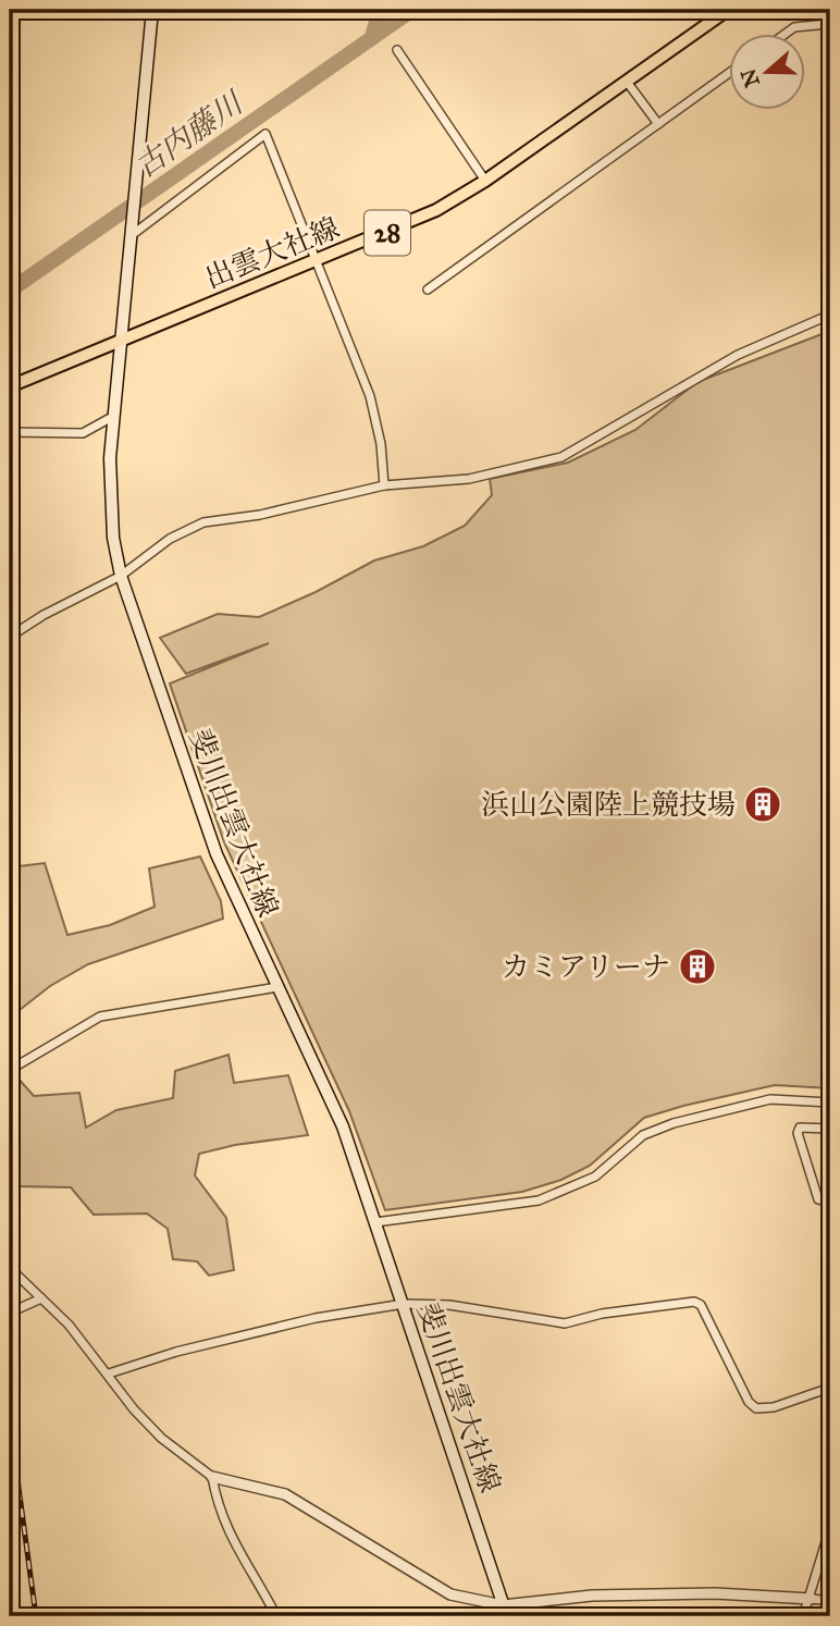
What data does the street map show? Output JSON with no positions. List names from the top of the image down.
{
  "streets": {
    "main road": ["28", "出雲大社線", "斐川出雲大社線"]
  },
  "crossings": [
    ["出雲大社線", "斐川出雲大社線"]
  ],
  "water": ["古内藤川"],
  "places": {
    "building": ["浜山公園陸上競技場", "カミアリーナ"]
  },
  "north": "left"
}
